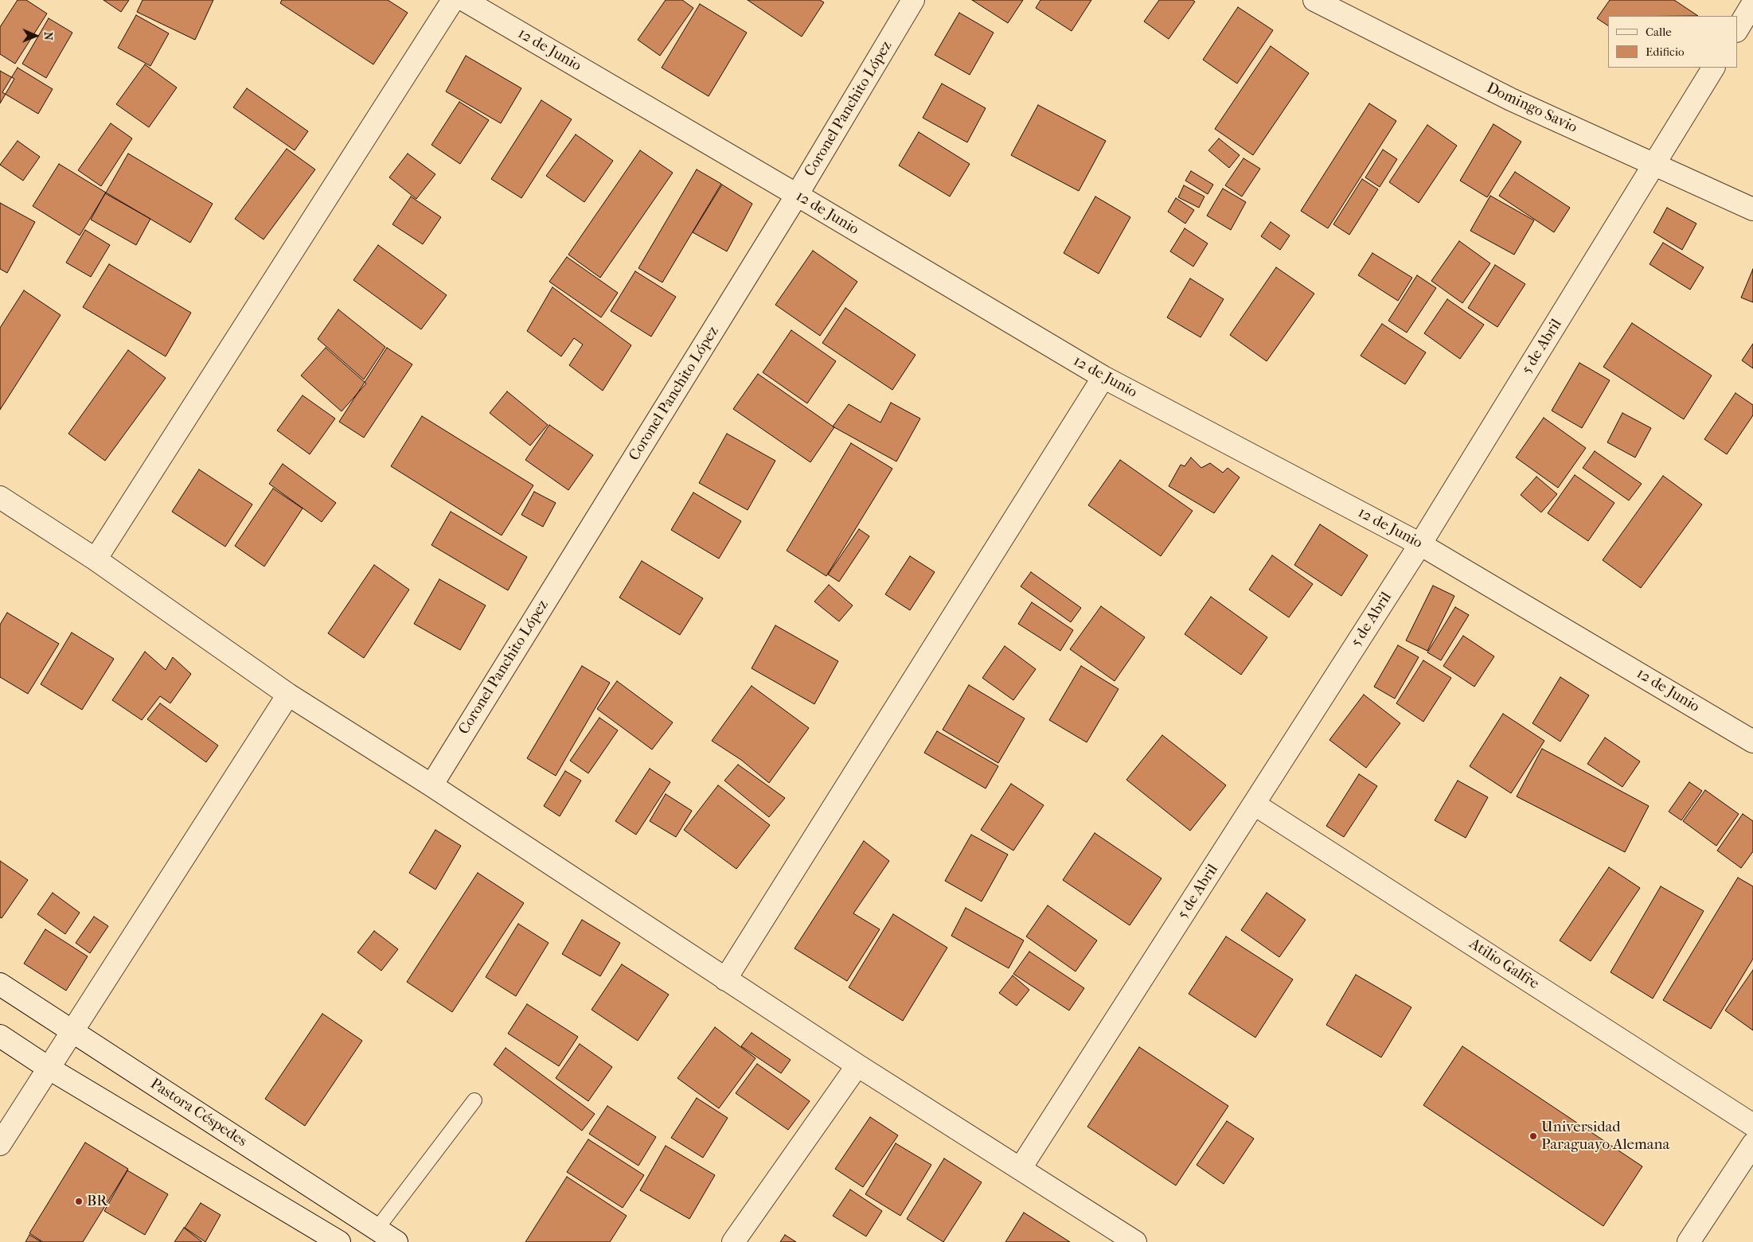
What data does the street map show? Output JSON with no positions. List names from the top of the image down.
{
  "streets": {
    "street": [
      "12 de Junio",
      "Domingo Savio",
      "Coronel Panchito López",
      "5 de Abril",
      "Atilio Galfre",
      "Pastora Céspedes"
    ]
  },
  "crossings": [
    ["12 de Junio", "Coronel Panchito López"],
    ["12 de Junio", "5 de Abril"],
    ["Domingo Savio", "5 de Abril"],
    ["5 de Abril", "Atilio Galfre"]
  ],
  "places": ["Universidad Paraguayo Alemana", "BR"],
  "legend": ["Calle", "Edificio"],
  "north": "right"
}
